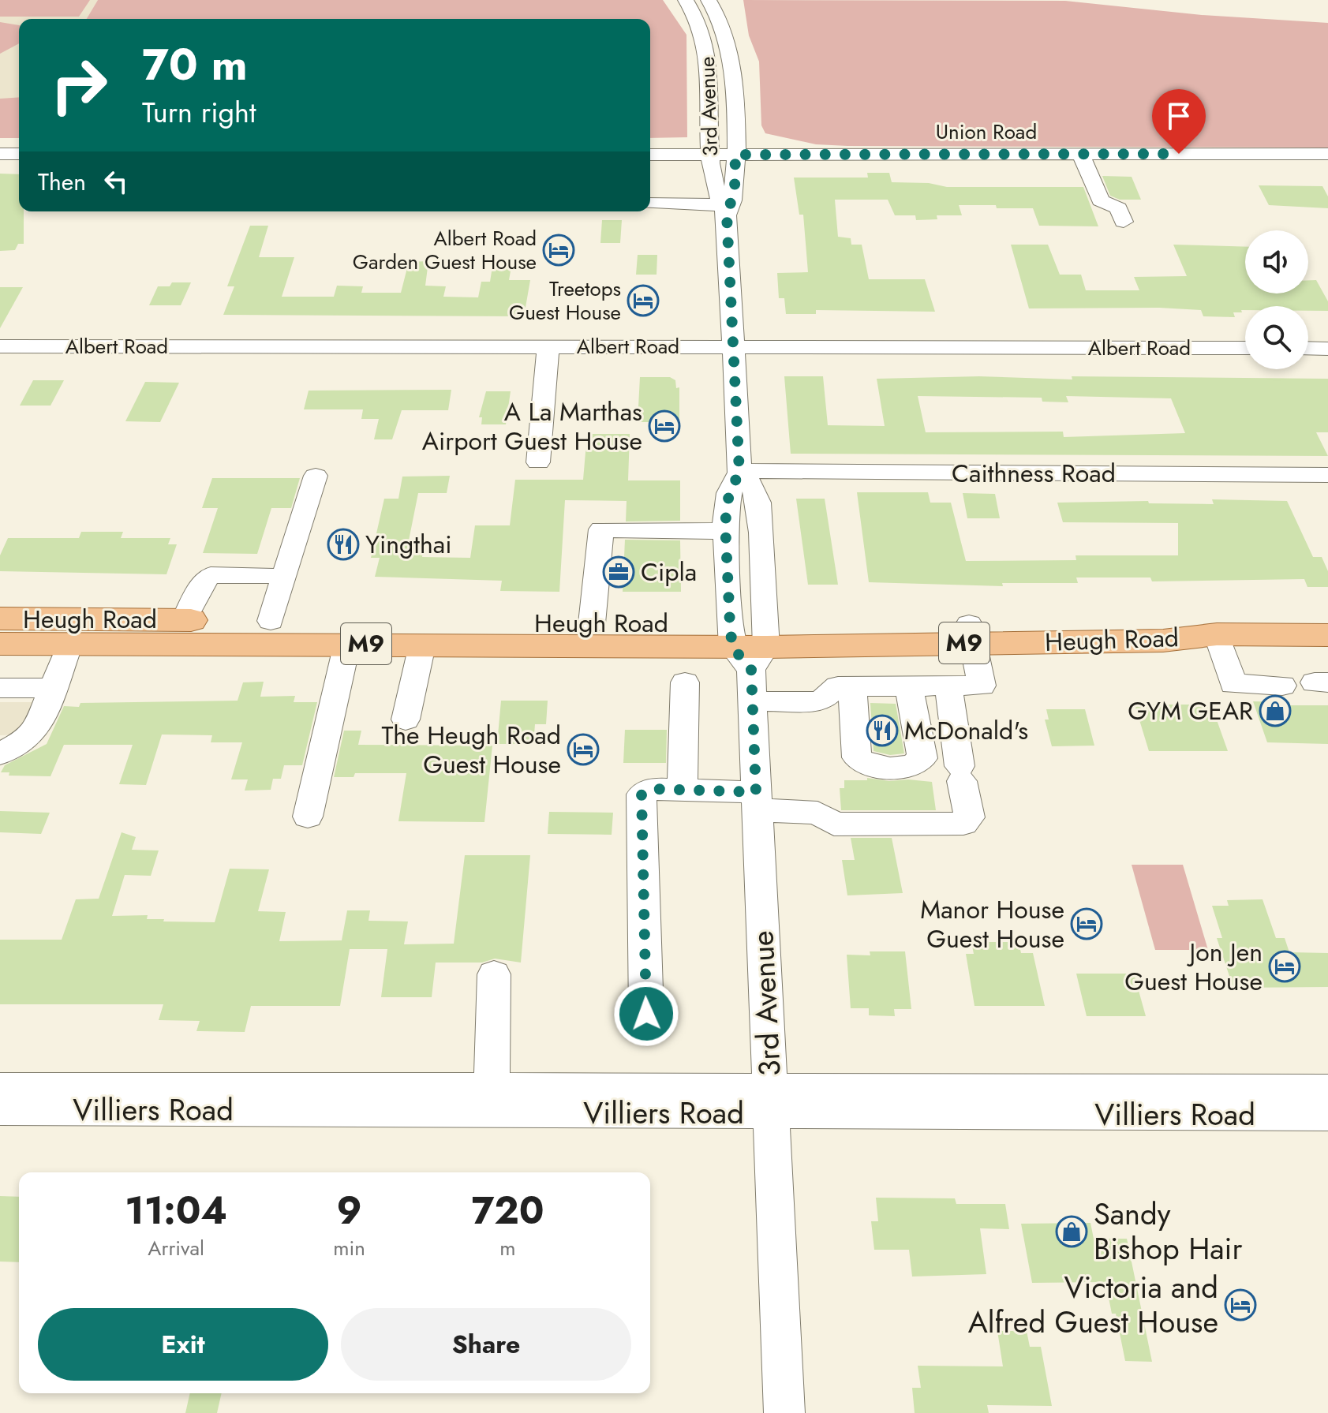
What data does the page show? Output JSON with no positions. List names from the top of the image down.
{
  "streets": {
    "main road": ["Heugh Road", "M9"],
    "street": [
      "3rd Avenue",
      "Union Road",
      "Albert Road",
      "Caithness Road",
      "Villiers Road"
    ]
  },
  "crossings": [
    ["3rd Avenue", "Union Road"],
    ["3rd Avenue", "Albert Road"],
    ["3rd Avenue", "Caithness Road"],
    ["3rd Avenue", "Heugh Road"],
    ["3rd Avenue", "Villiers Road"]
  ],
  "places": {
    "hotel": [
      "Albert Road Garden Guest House",
      "Treetops Guest House",
      "A La Marthas Airport Guest House",
      "The Heugh Road Guest House",
      "Manor House Guest House",
      "Jon Jen Guest House",
      "Victoria and Alfred Guest House"
    ],
    "restaurant": ["Yingthai", "McDonald's"],
    "office": ["Cipla"],
    "shop": ["GYM GEAR", "Sandy Bishop Hair"]
  },
  "page": {
    "turn": ["70 m", "Turn right"],
    "then": "Then",
    "eta": [
      "11:04",
      "Arrival",
      "9",
      "min",
      "720",
      "m"
    ],
    "buttons": ["Exit", "Share"]
  }
}
